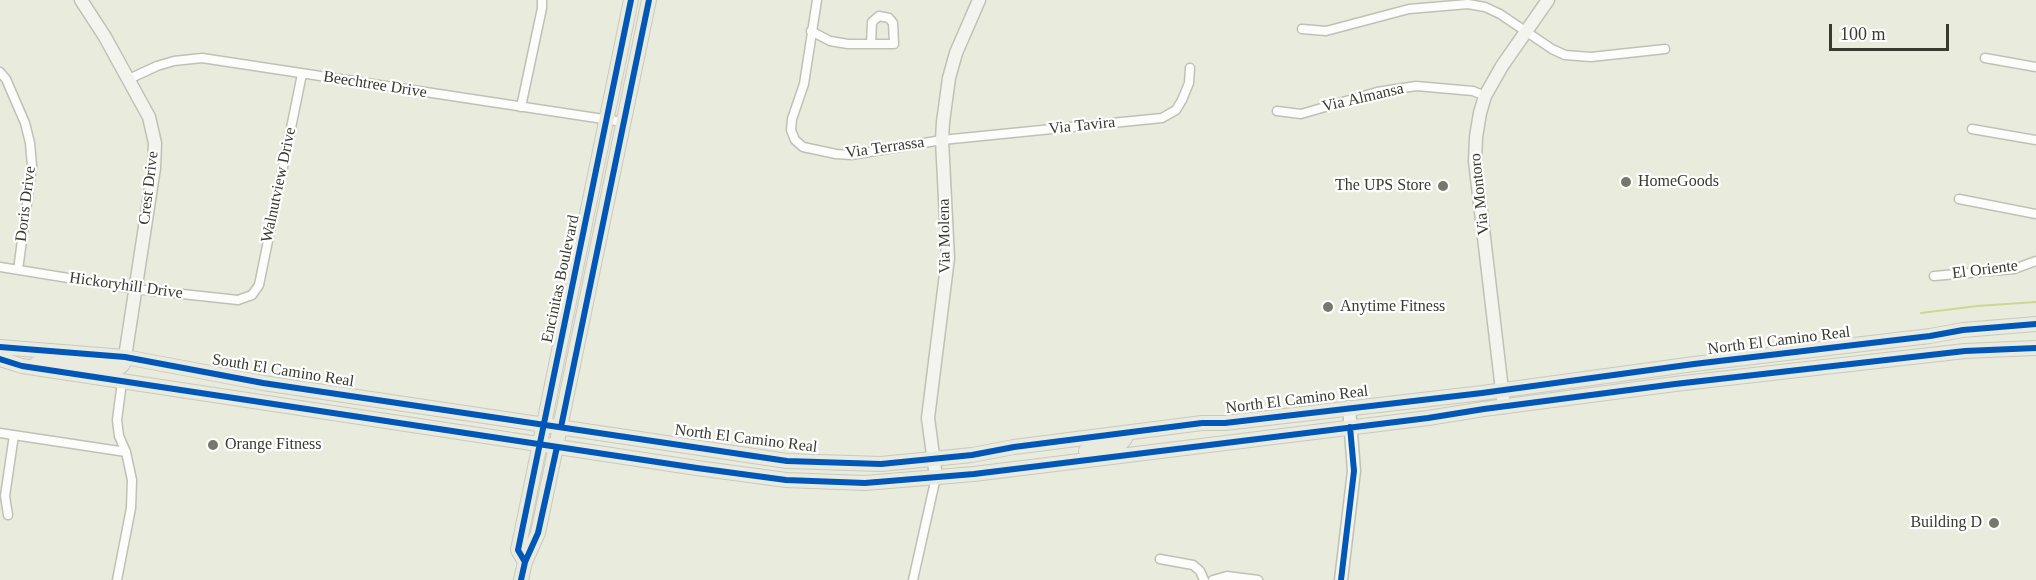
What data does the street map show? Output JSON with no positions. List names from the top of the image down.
{
  "streets": {
    "main road": ["Encinitas Boulevard", "North El Camino Real", "South El Camino Real"],
    "street": [
      "Beechtree Drive",
      "Via Almansa",
      "Via Tavira",
      "Via Terrassa",
      "Walnutview Drive",
      "Crest Drive",
      "Via Montoro",
      "Doris Drive",
      "Via Molena",
      "El Oriente",
      "Hickoryhill Drive"
    ]
  },
  "crossings": [
    ["Beechtree Drive", "Walnutview Drive"],
    ["Beechtree Drive", "Crest Drive"],
    ["Beechtree Drive", "Encinitas Boulevard"],
    ["Via Almansa", "Via Montoro"],
    ["Via Tavira", "Via Terrassa"],
    ["Via Tavira", "Via Molena"],
    ["Via Terrassa", "Via Molena"],
    ["Walnutview Drive", "Hickoryhill Drive"],
    ["Crest Drive", "Hickoryhill Drive"],
    ["Crest Drive", "South El Camino Real"],
    ["Via Montoro", "North El Camino Real"],
    ["Doris Drive", "Hickoryhill Drive"],
    ["Via Molena", "North El Camino Real"],
    ["Encinitas Boulevard", "North El Camino Real"],
    ["Encinitas Boulevard", "South El Camino Real"],
    ["North El Camino Real", "South El Camino Real"]
  ],
  "places": [
    "HomeGoods",
    "The UPS Store",
    "Anytime Fitness",
    "Orange Fitness",
    "Building D"
  ],
  "scale_bar": "100 m"
}
